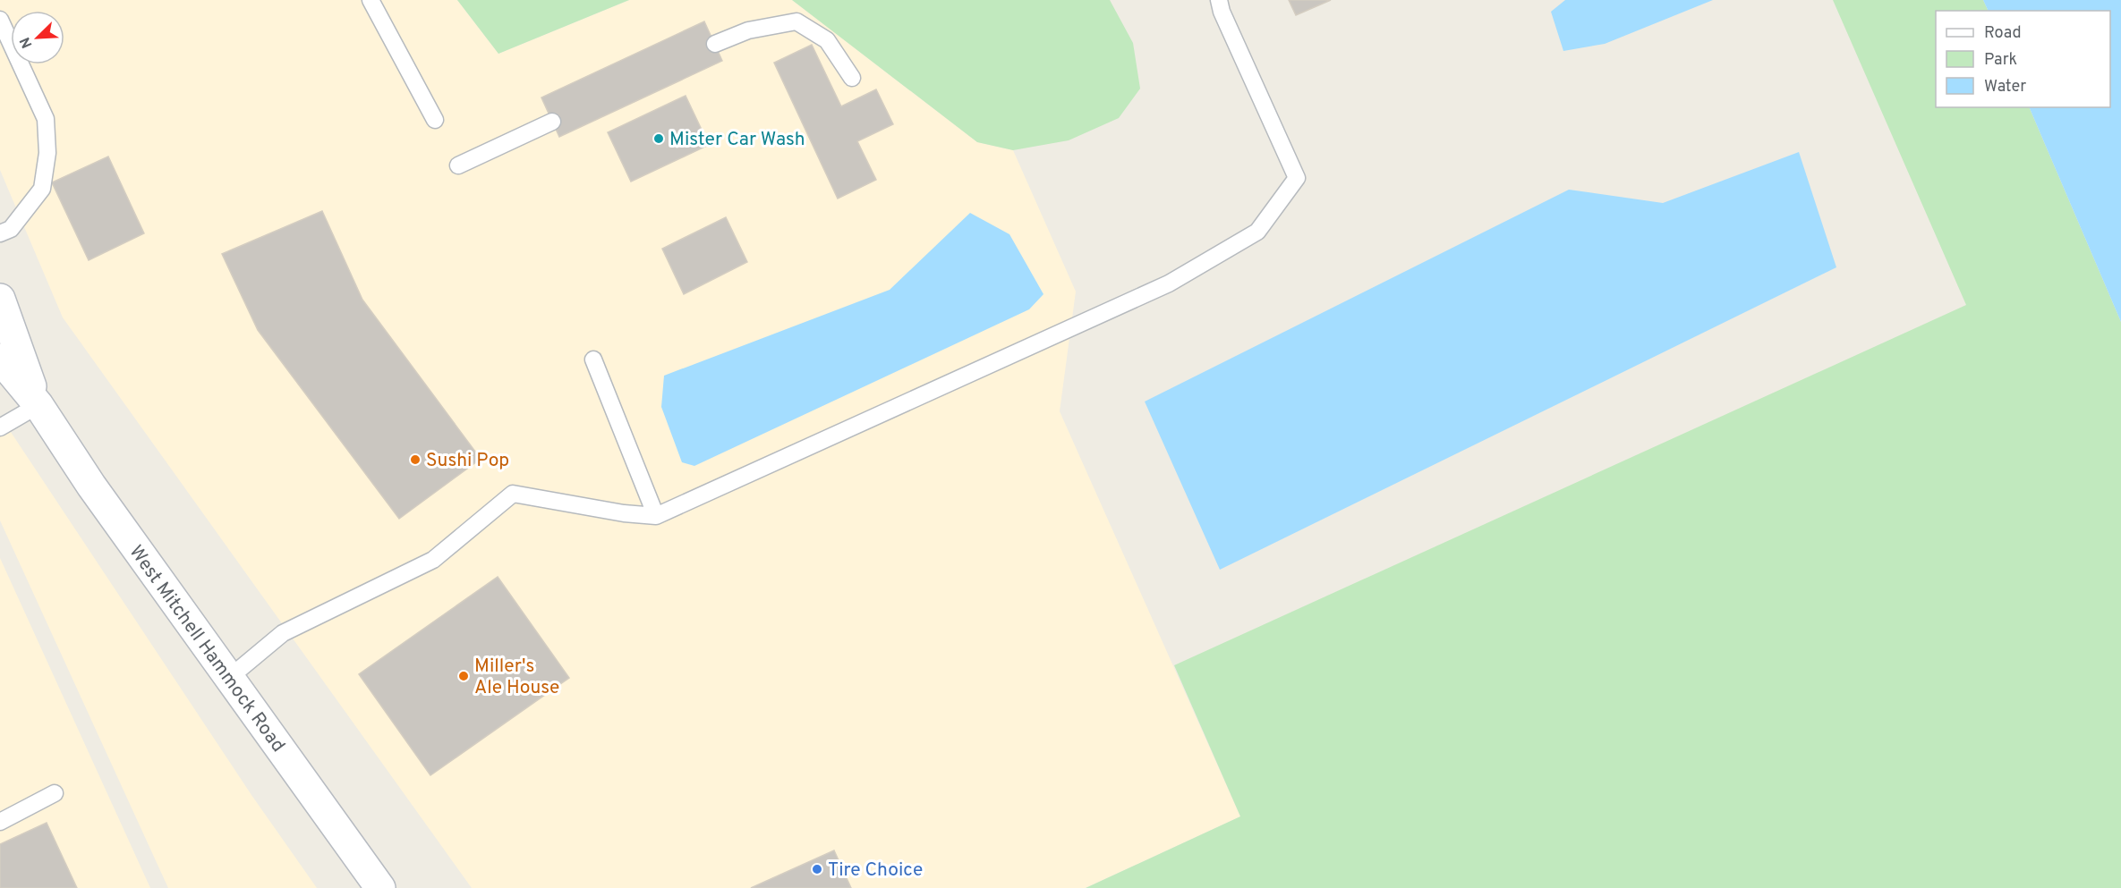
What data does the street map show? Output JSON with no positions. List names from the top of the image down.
{
  "streets": {
    "main road": ["West Mitchell Hammock Road"]
  },
  "places": [
    "Mister Car Wash",
    "Sushi Pop",
    "Miller's Ale House",
    "Tire Choice"
  ],
  "legend": ["Road", "Park", "Water"],
  "north": "bottom left"
}
